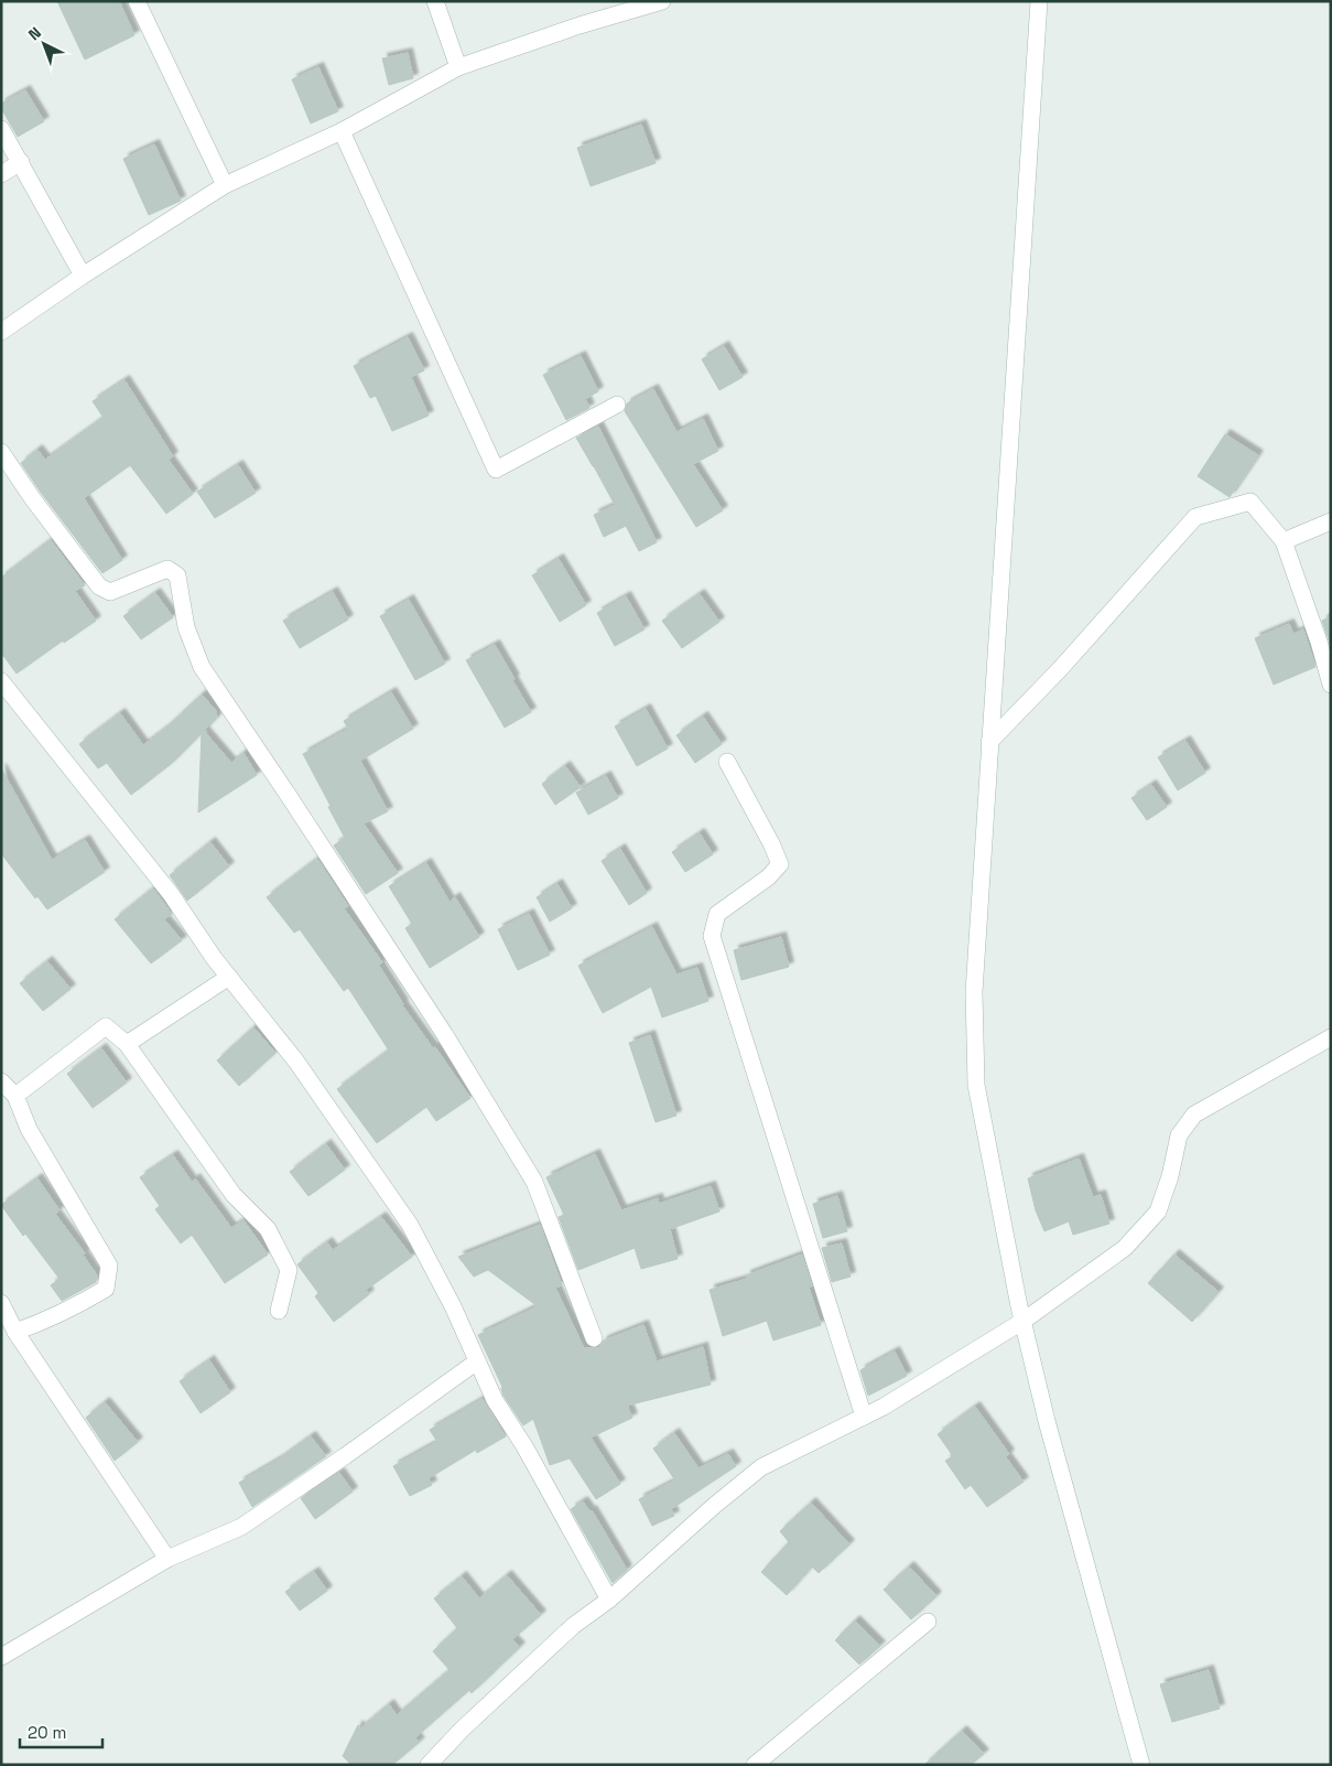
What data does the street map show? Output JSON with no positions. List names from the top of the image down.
{
  "scale_bar": "20 m",
  "north": "top left"
}
